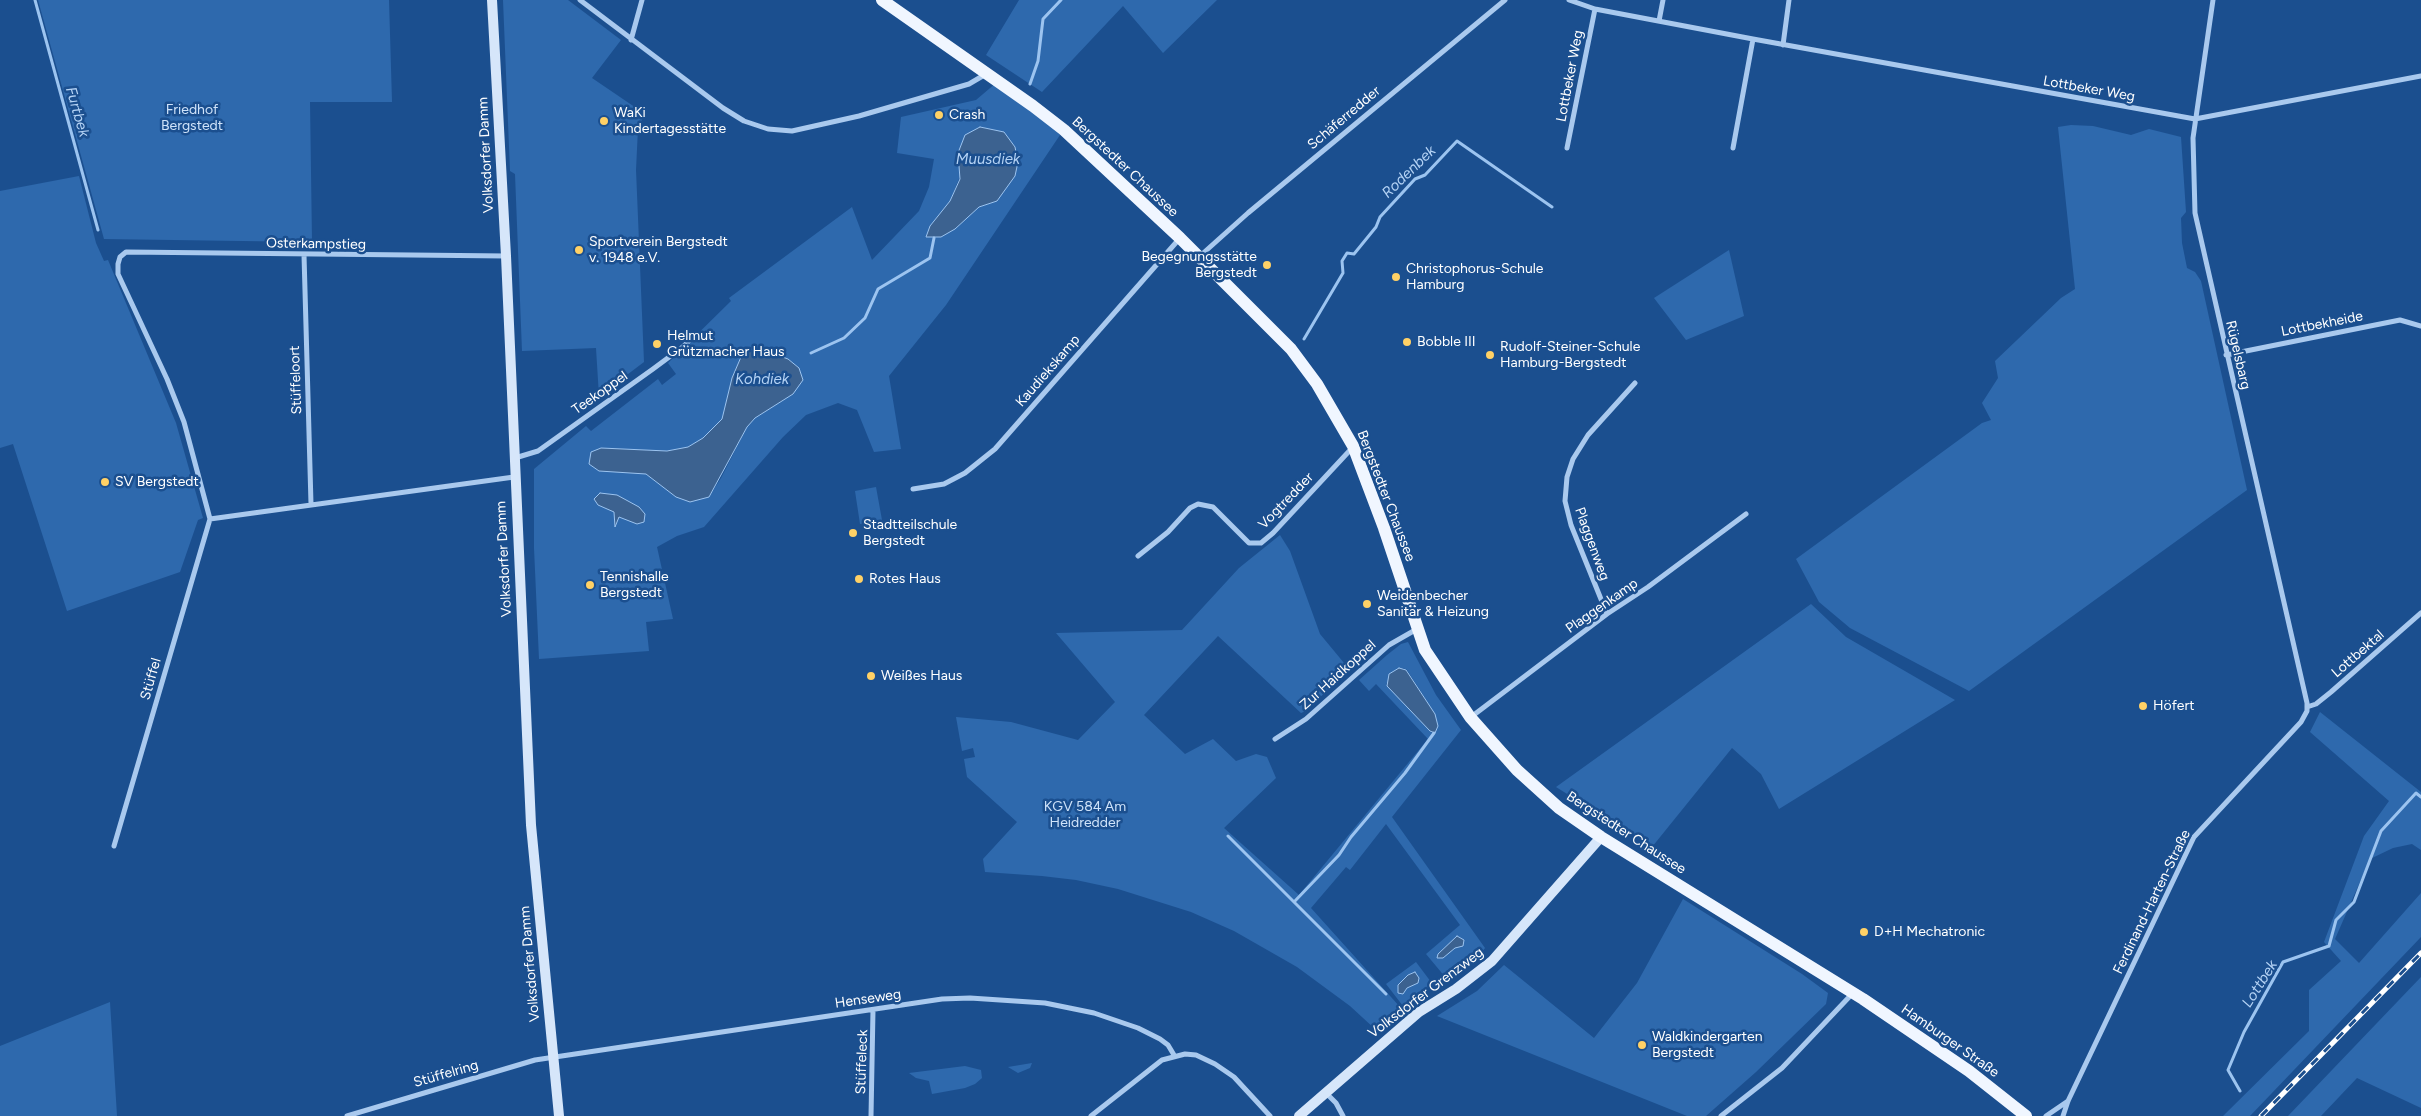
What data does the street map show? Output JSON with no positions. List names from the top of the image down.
{
  "streets": {
    "main road": [
      "Volksdorfer Damm",
      "Bergstedter Chaussee",
      "Volksdorfer Grenzweg",
      "Hamburger Straße"
    ],
    "street": [
      "Lottbeker Weg",
      "Schäferredder",
      "Osterkampstieg",
      "Lottbekheide",
      "Rügelsbarg",
      "Kaudiekskamp",
      "Stüffeloort",
      "Teekoppel",
      "Vogtredder",
      "Plaggenweg",
      "Plaggenkamp",
      "Lottbektal",
      "Zur Haidkoppel",
      "Stüffel",
      "Ferdinand-Harten-Straße",
      "Henseweg",
      "Stüffeleck",
      "Stüffelring"
    ]
  },
  "crossings": [
    ["Lottbeker Weg", "Rügelsbarg"],
    ["Schäferredder", "Bergstedter Chaussee"],
    ["Volksdorfer Damm", "Osterkampstieg"],
    ["Volksdorfer Damm", "Teekoppel"],
    ["Volksdorfer Damm", "Henseweg"],
    ["Volksdorfer Damm", "Stüffelring"],
    ["Bergstedter Chaussee", "Kaudiekskamp"],
    ["Bergstedter Chaussee", "Vogtredder"],
    ["Bergstedter Chaussee", "Plaggenkamp"],
    ["Bergstedter Chaussee", "Zur Haidkoppel"],
    ["Bergstedter Chaussee", "Volksdorfer Grenzweg"],
    ["Bergstedter Chaussee", "Hamburger Straße"],
    ["Osterkampstieg", "Stüffeloort"],
    ["Osterkampstieg", "Stüffel"],
    ["Lottbekheide", "Rügelsbarg"],
    ["Rügelsbarg", "Lottbektal"],
    ["Rügelsbarg", "Ferdinand-Harten-Straße"],
    ["Plaggenweg", "Plaggenkamp"],
    ["Lottbektal", "Ferdinand-Harten-Straße"],
    ["Henseweg", "Stüffeleck"],
    ["Henseweg", "Stüffelring"]
  ],
  "water": [
    "Furtbek",
    "Muusdiek",
    "Rodenbek",
    "Kohdiek",
    "Lottbek"
  ],
  "parks": ["Friedhof Bergstedt", "KGV 584 Am Heidredder"],
  "places": [
    "Crash",
    "WaKi Kindertagesstätte",
    "Sportverein Bergstedt v. 1948 e.V.",
    "Begegnungsstätte Bergstedt",
    "Christophorus-Schule Hamburg",
    "Bobble III",
    "Helmut Grützmacher Haus",
    "Rudolf-Steiner-Schule Hamburg-Bergstedt",
    "SV Bergstedt",
    "Stadtteilschule Bergstedt",
    "Rotes Haus",
    "Tennishalle Bergstedt",
    "Weidenbecher Sanitär & Heizung",
    "Weißes Haus",
    "Höfert",
    "D+H Mechatronic",
    "Waldkindergarten Bergstedt"
  ]
}
